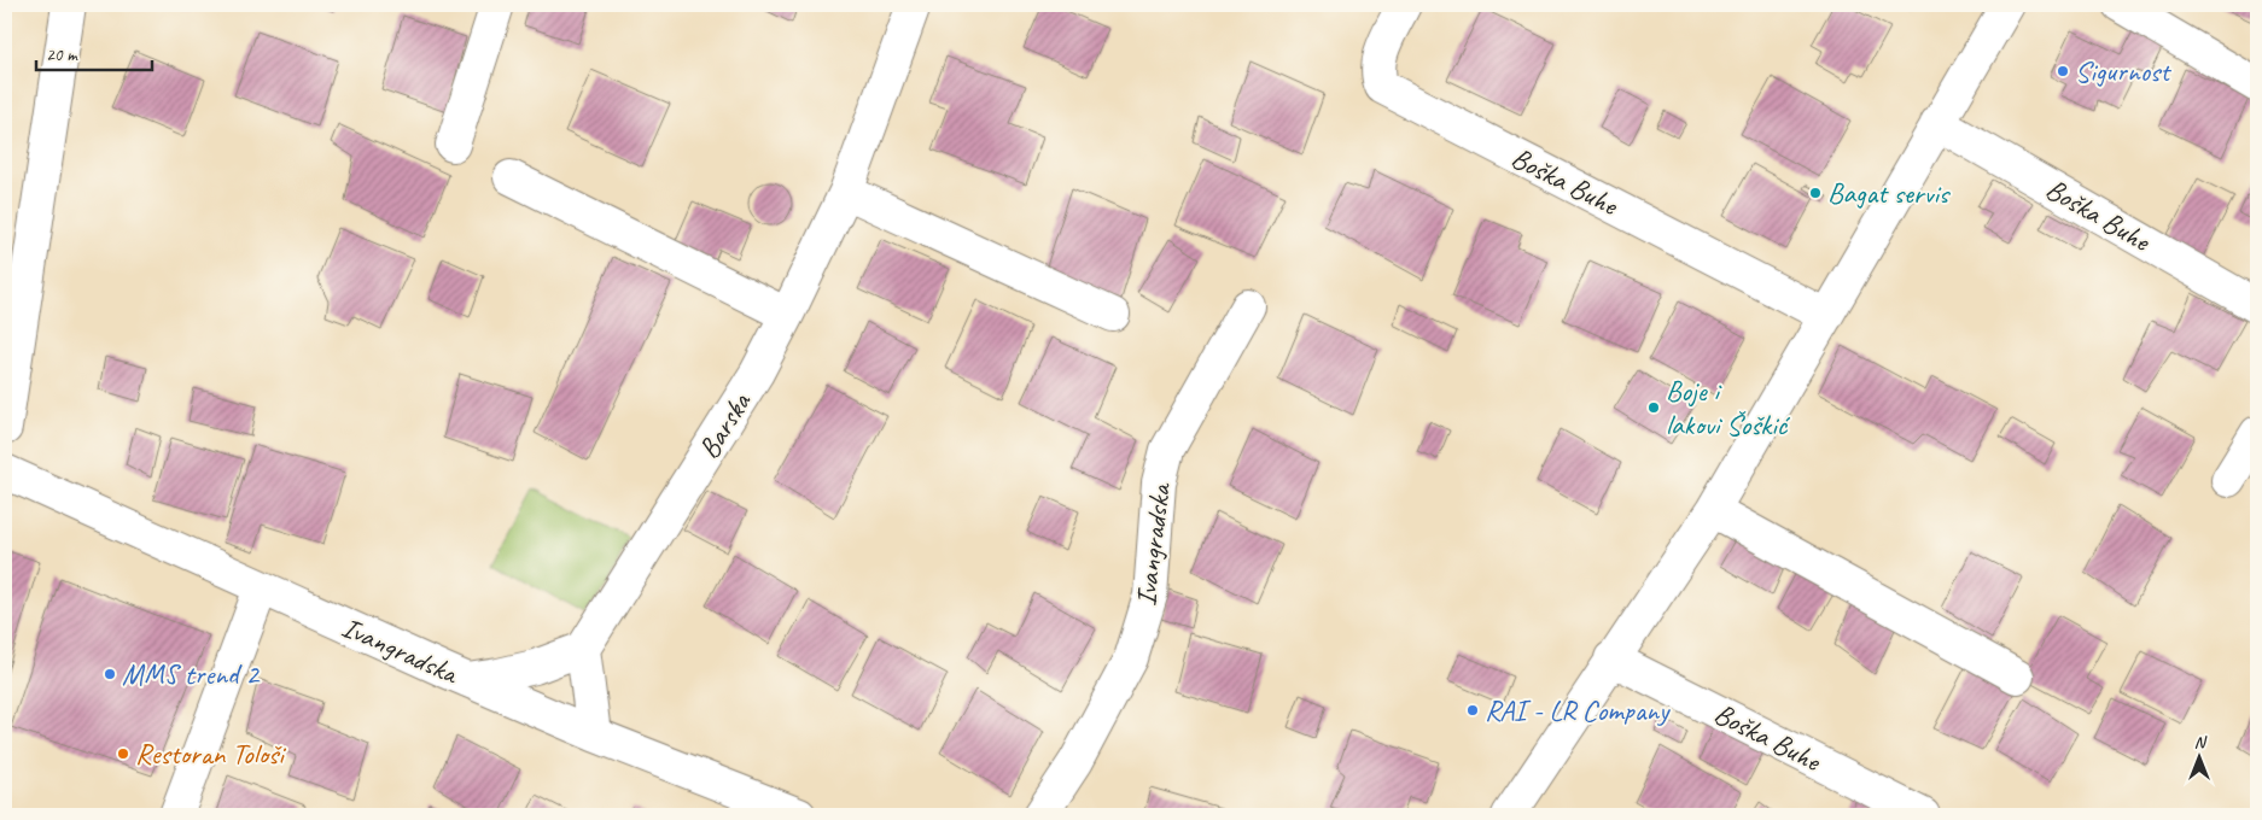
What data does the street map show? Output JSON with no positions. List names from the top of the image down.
{
  "streets": {
    "street": ["Boška Buhe", "Barska", "Ivangradska"]
  },
  "places": [
    "Sigurnost",
    "Bagat servis",
    "Boje i lakovi Šoškić",
    "MMS trend 2",
    "RAI - LR Company",
    "Restoran Tološi"
  ],
  "scale_bar": "20 m",
  "north": "top"
}
